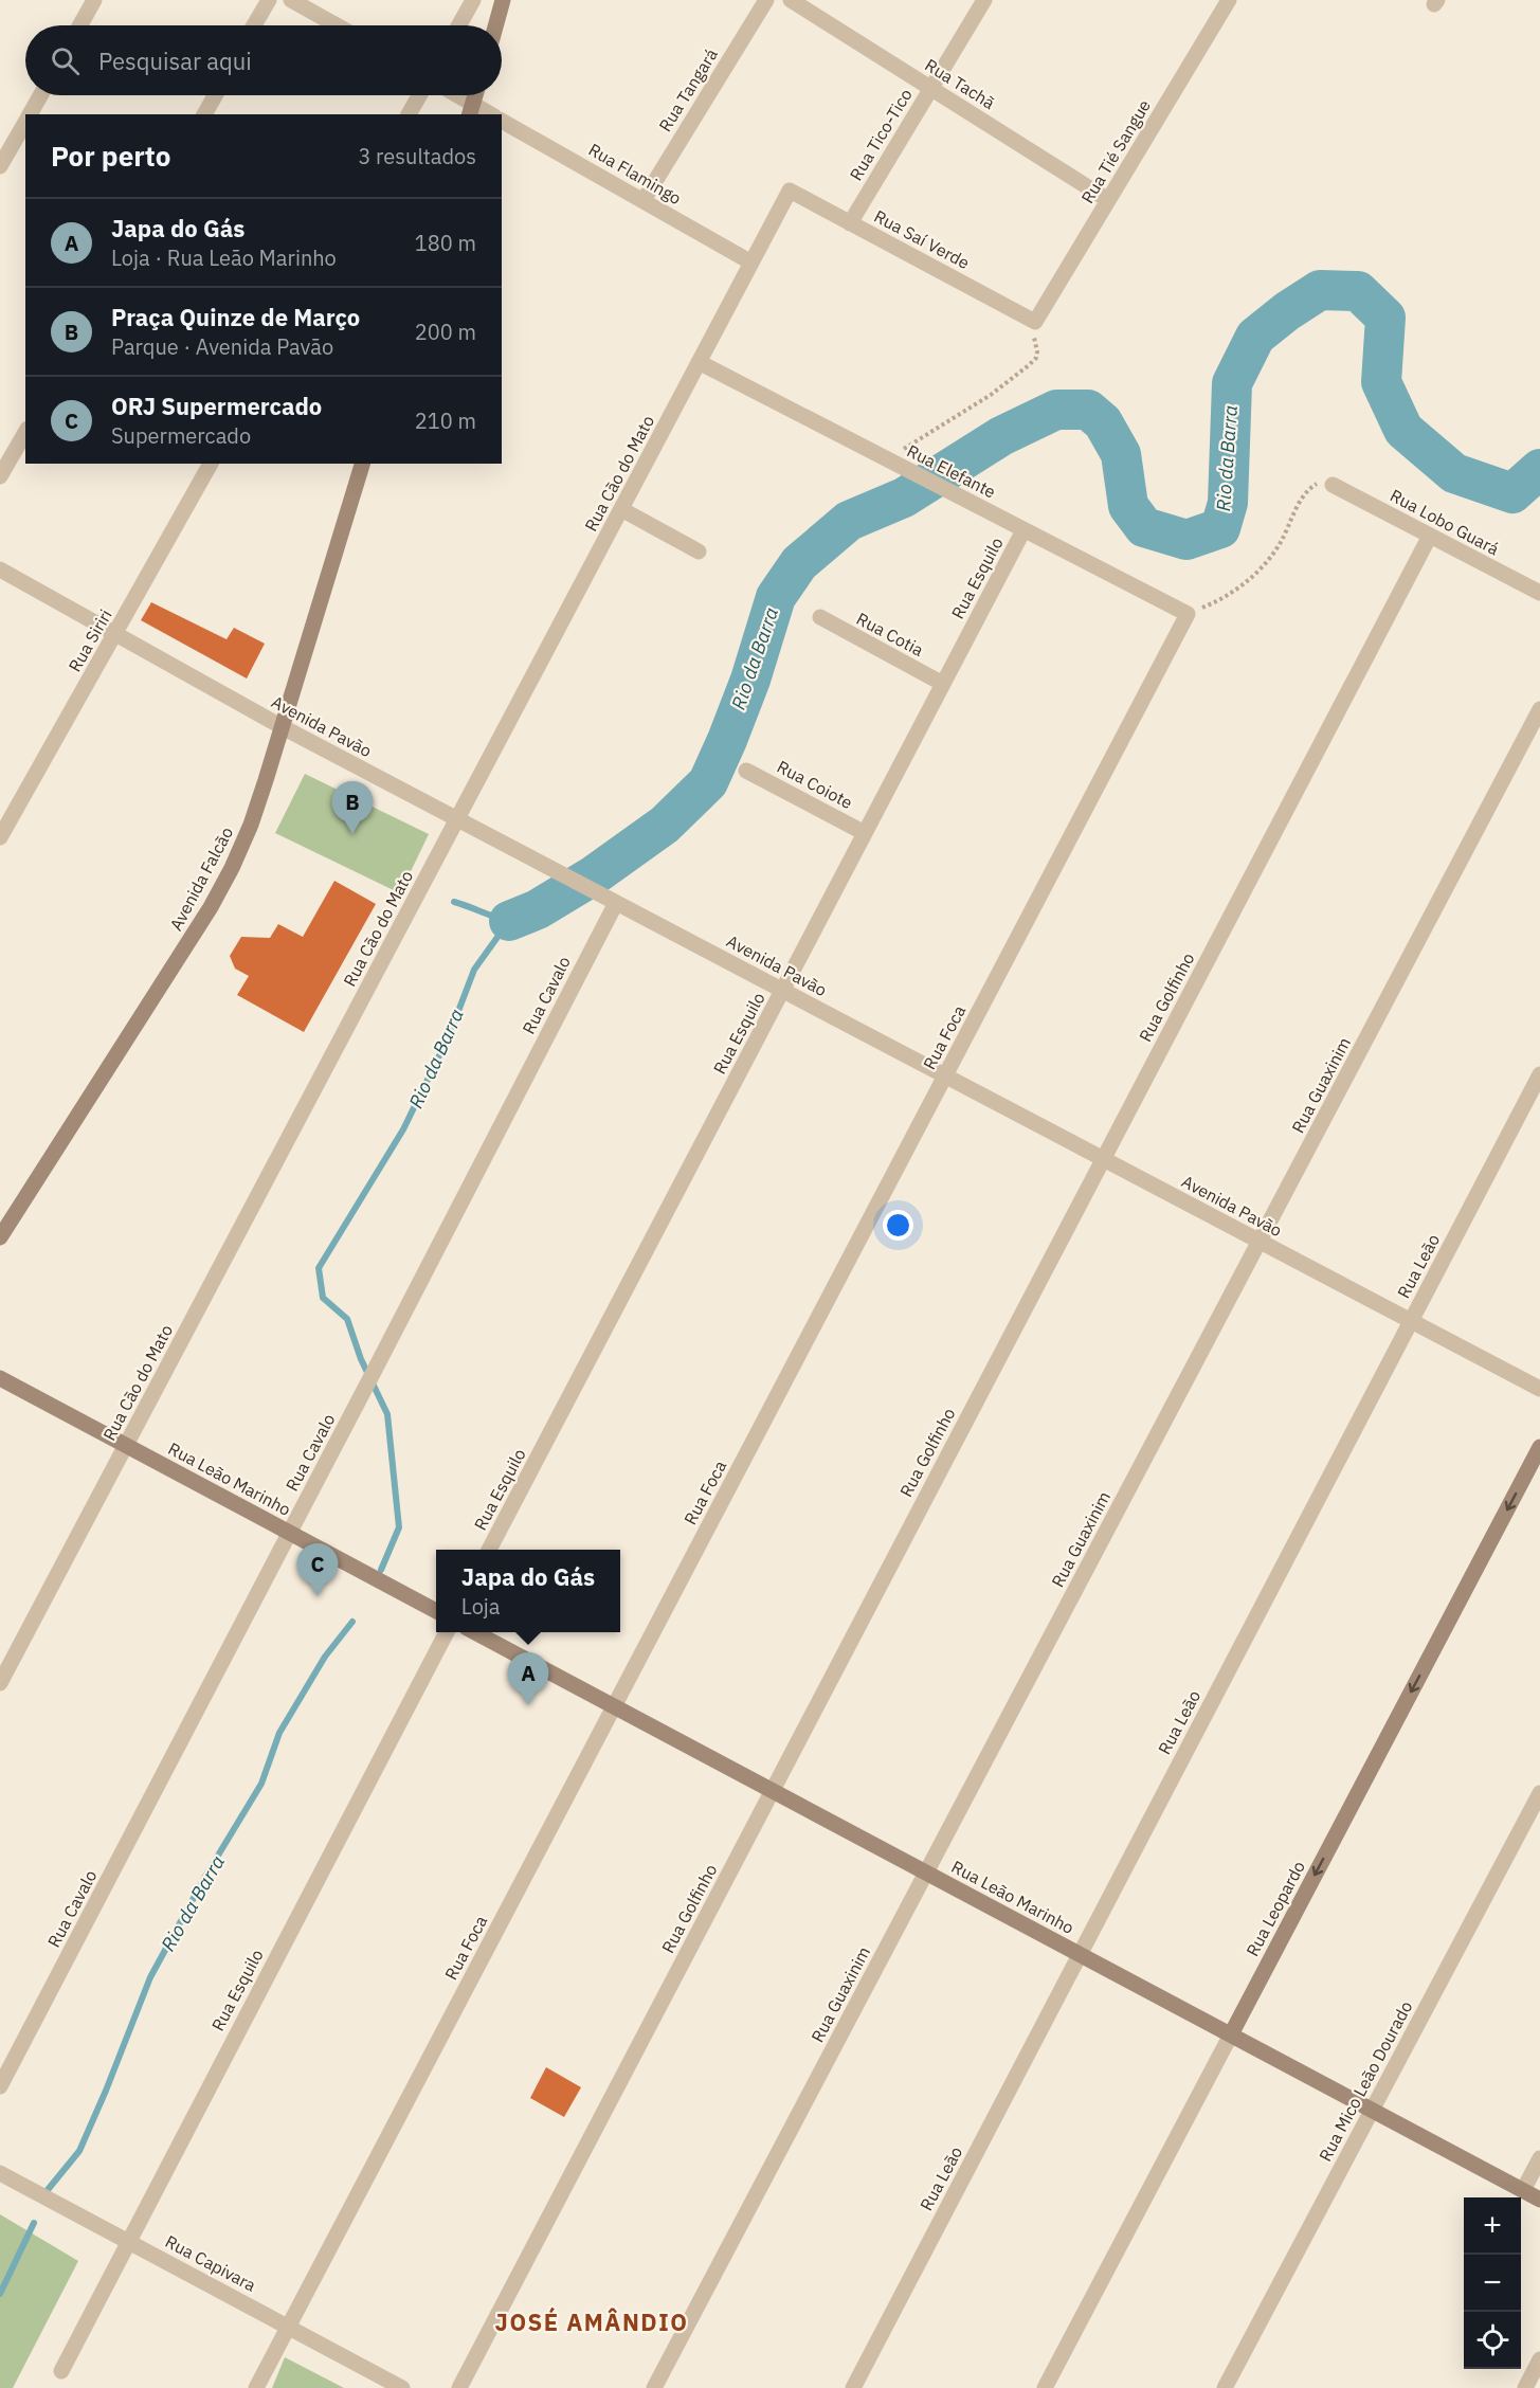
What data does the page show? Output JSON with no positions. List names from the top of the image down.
{
  "streets": {
    "street": [
      "Rua Tachã",
      "Rua Tangará",
      "Rua Tico-Tico",
      "Rua Tié Sangue",
      "Rua Flamingo",
      "Rua Saí Verde",
      "Rua Elefante",
      "Rua Cão do Mato",
      "Rua Lobo Guará",
      "Rua Esquilo",
      "Rua Cotia",
      "Rua Siriri",
      "Avenida Pavão",
      "Rua Coiote",
      "Avenida Falcão",
      "Rua Cavalo",
      "Rua Golfinho",
      "Rua Foca",
      "Rua Guaxinim",
      "Rua Leão",
      "Rua Leão Marinho",
      "Rua Leopardo",
      "Rua Mico Leão Dourado",
      "Rua Capivara"
    ]
  },
  "crossings": [
    ["Rua Tachã", "Rua Tico-Tico"],
    ["Rua Tachã", "Rua Tié Sangue"],
    ["Rua Tangará", "Rua Flamingo"],
    ["Rua Tico-Tico", "Rua Saí Verde"],
    ["Rua Tié Sangue", "Rua Saí Verde"],
    ["Rua Flamingo", "Rua Cão do Mato"],
    ["Rua Saí Verde", "Rua Cão do Mato"],
    ["Rua Elefante", "Rua Cão do Mato"],
    ["Rua Elefante", "Rua Esquilo"],
    ["Rua Elefante", "Rua Foca"],
    ["Rua Cão do Mato", "Avenida Pavão"],
    ["Rua Cão do Mato", "Rua Leão Marinho"],
    ["Rua Lobo Guará", "Rua Golfinho"],
    ["Rua Esquilo", "Rua Cotia"],
    ["Rua Esquilo", "Avenida Pavão"],
    ["Rua Esquilo", "Rua Coiote"],
    ["Rua Esquilo", "Rua Capivara"],
    ["Rua Siriri", "Avenida Pavão"],
    ["Avenida Pavão", "Avenida Falcão"],
    ["Avenida Pavão", "Rua Cavalo"],
    ["Avenida Pavão", "Rua Golfinho"],
    ["Avenida Pavão", "Rua Foca"],
    ["Avenida Pavão", "Rua Guaxinim"],
    ["Avenida Pavão", "Rua Leão"],
    ["Rua Cavalo", "Rua Leão Marinho"],
    ["Rua Golfinho", "Rua Leão Marinho"],
    ["Rua Foca", "Rua Leão Marinho"],
    ["Rua Foca", "Rua Capivara"],
    ["Rua Guaxinim", "Rua Leão Marinho"],
    ["Rua Leão", "Rua Leão Marinho"],
    ["Rua Leão Marinho", "Rua Leopardo"],
    ["Rua Leão Marinho", "Rua Mico Leão Dourado"]
  ],
  "one_way": ["Rua Leopardo"],
  "districts": ["JOSÉ AMÂNDIO"],
  "water": ["Rio da Barra"],
  "page": {
    "search": "Pesquisar aqui",
    "heading": ["Por perto", "3 resultados"],
    "list": [
      {
        "mark": "A",
        "name": "Japa do Gás",
        "note": "Loja · Rua Leão Marinho",
        "value": "180 m"
      },
      {
        "mark": "B",
        "name": "Praça Quinze de Março",
        "note": "Parque · Avenida Pavão",
        "value": "200 m"
      },
      {
        "mark": "C",
        "name": "ORJ Supermercado",
        "note": "Supermercado",
        "value": "210 m"
      }
    ],
    "pins": ["B", "C", "A"],
    "popup": ["Japa do Gás", "Loja"],
    "map_buttons": ["+", "−"]
  }
}
